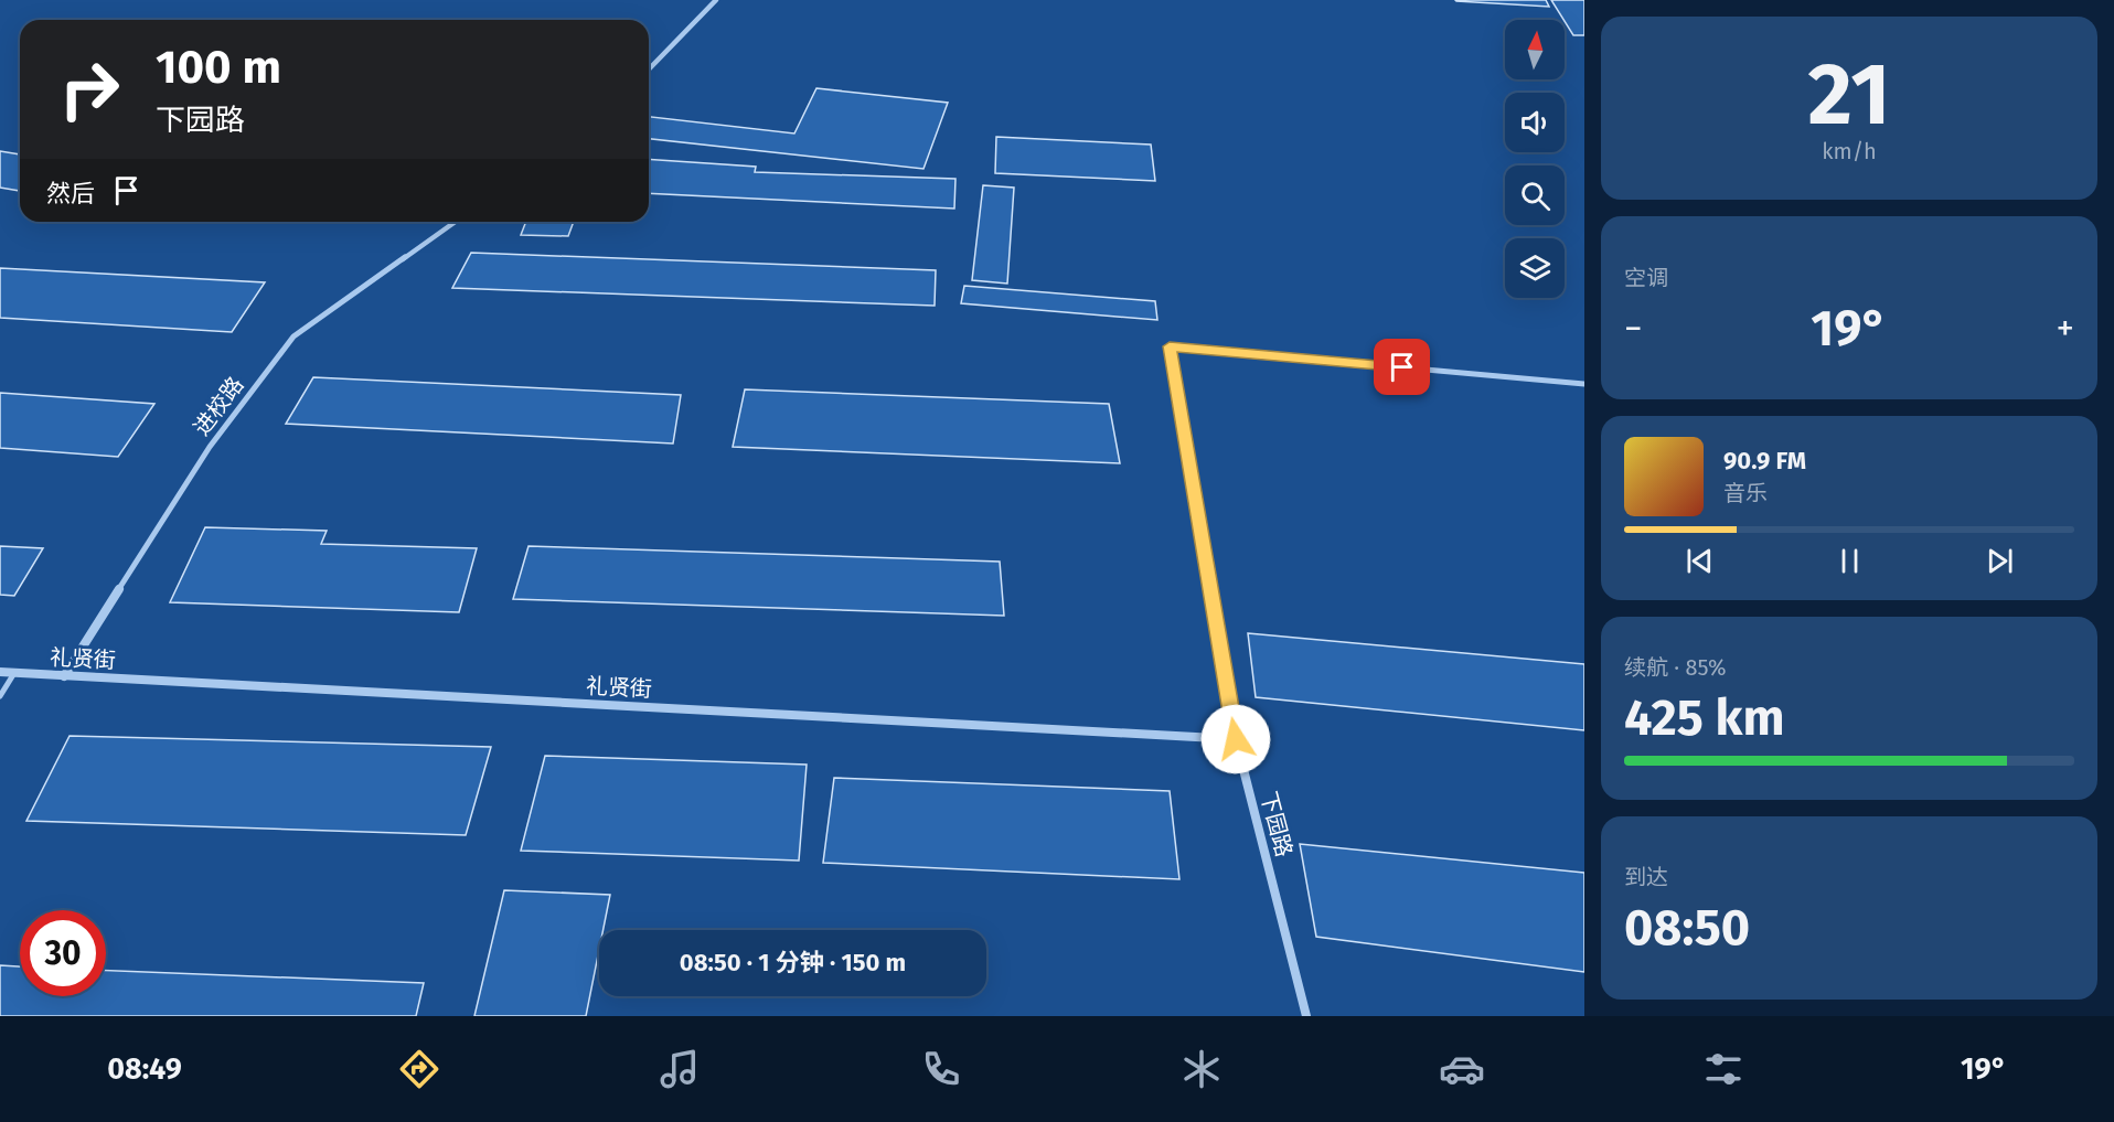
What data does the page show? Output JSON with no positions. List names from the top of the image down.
{
  "streets": {
    "street": ["进校路", "礼贤街", "下园路"]
  },
  "crossings": [
    ["进校路", "礼贤街"],
    ["礼贤街", "下园路"]
  ],
  "north": "top",
  "page": {
    "tile": [
      ["21", "km/h"],
      "空调",
      ["续航 · 85%", "425 km"],
      ["到达", "08:50"]
    ],
    "turn": ["100 m", "下园路"],
    "then": "然后",
    "heat": ["−", "19°", "+"],
    "song": ["90.9 FM", "音乐"],
    "limit": "30",
    "trip": "08:50 · 1 分钟 · 150 m",
    "tabs": ["08:49", "19°"]
  }
}
